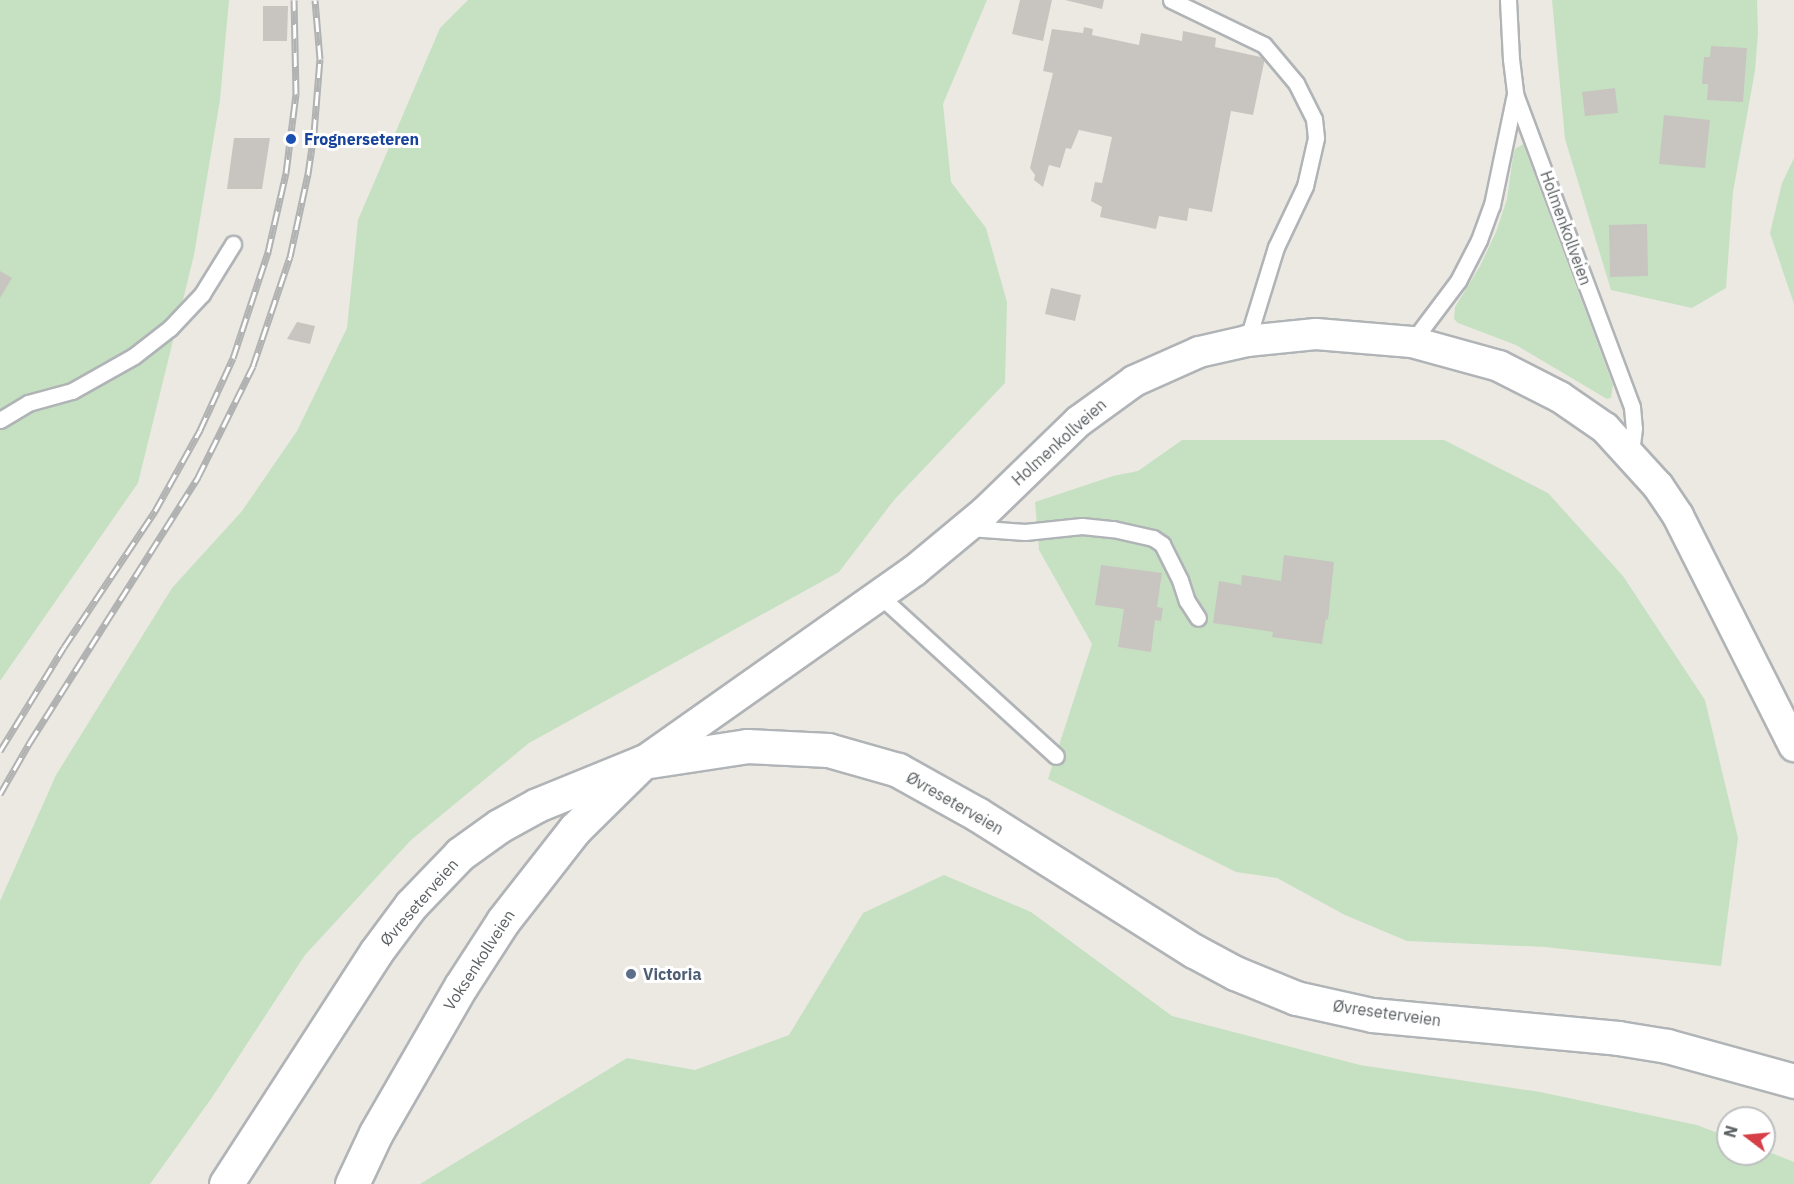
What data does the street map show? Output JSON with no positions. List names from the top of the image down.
{
  "streets": {
    "main road": ["Øvreseterveien", "Voksenkollveien"],
    "street": ["Holmenkollveien"]
  },
  "crossings": [
    ["Holmenkollveien", "Øvreseterveien"],
    ["Holmenkollveien", "Voksenkollveien"],
    ["Øvreseterveien", "Voksenkollveien"]
  ],
  "places": ["Frognerseteren", "Victoria"],
  "north": "left"
}
